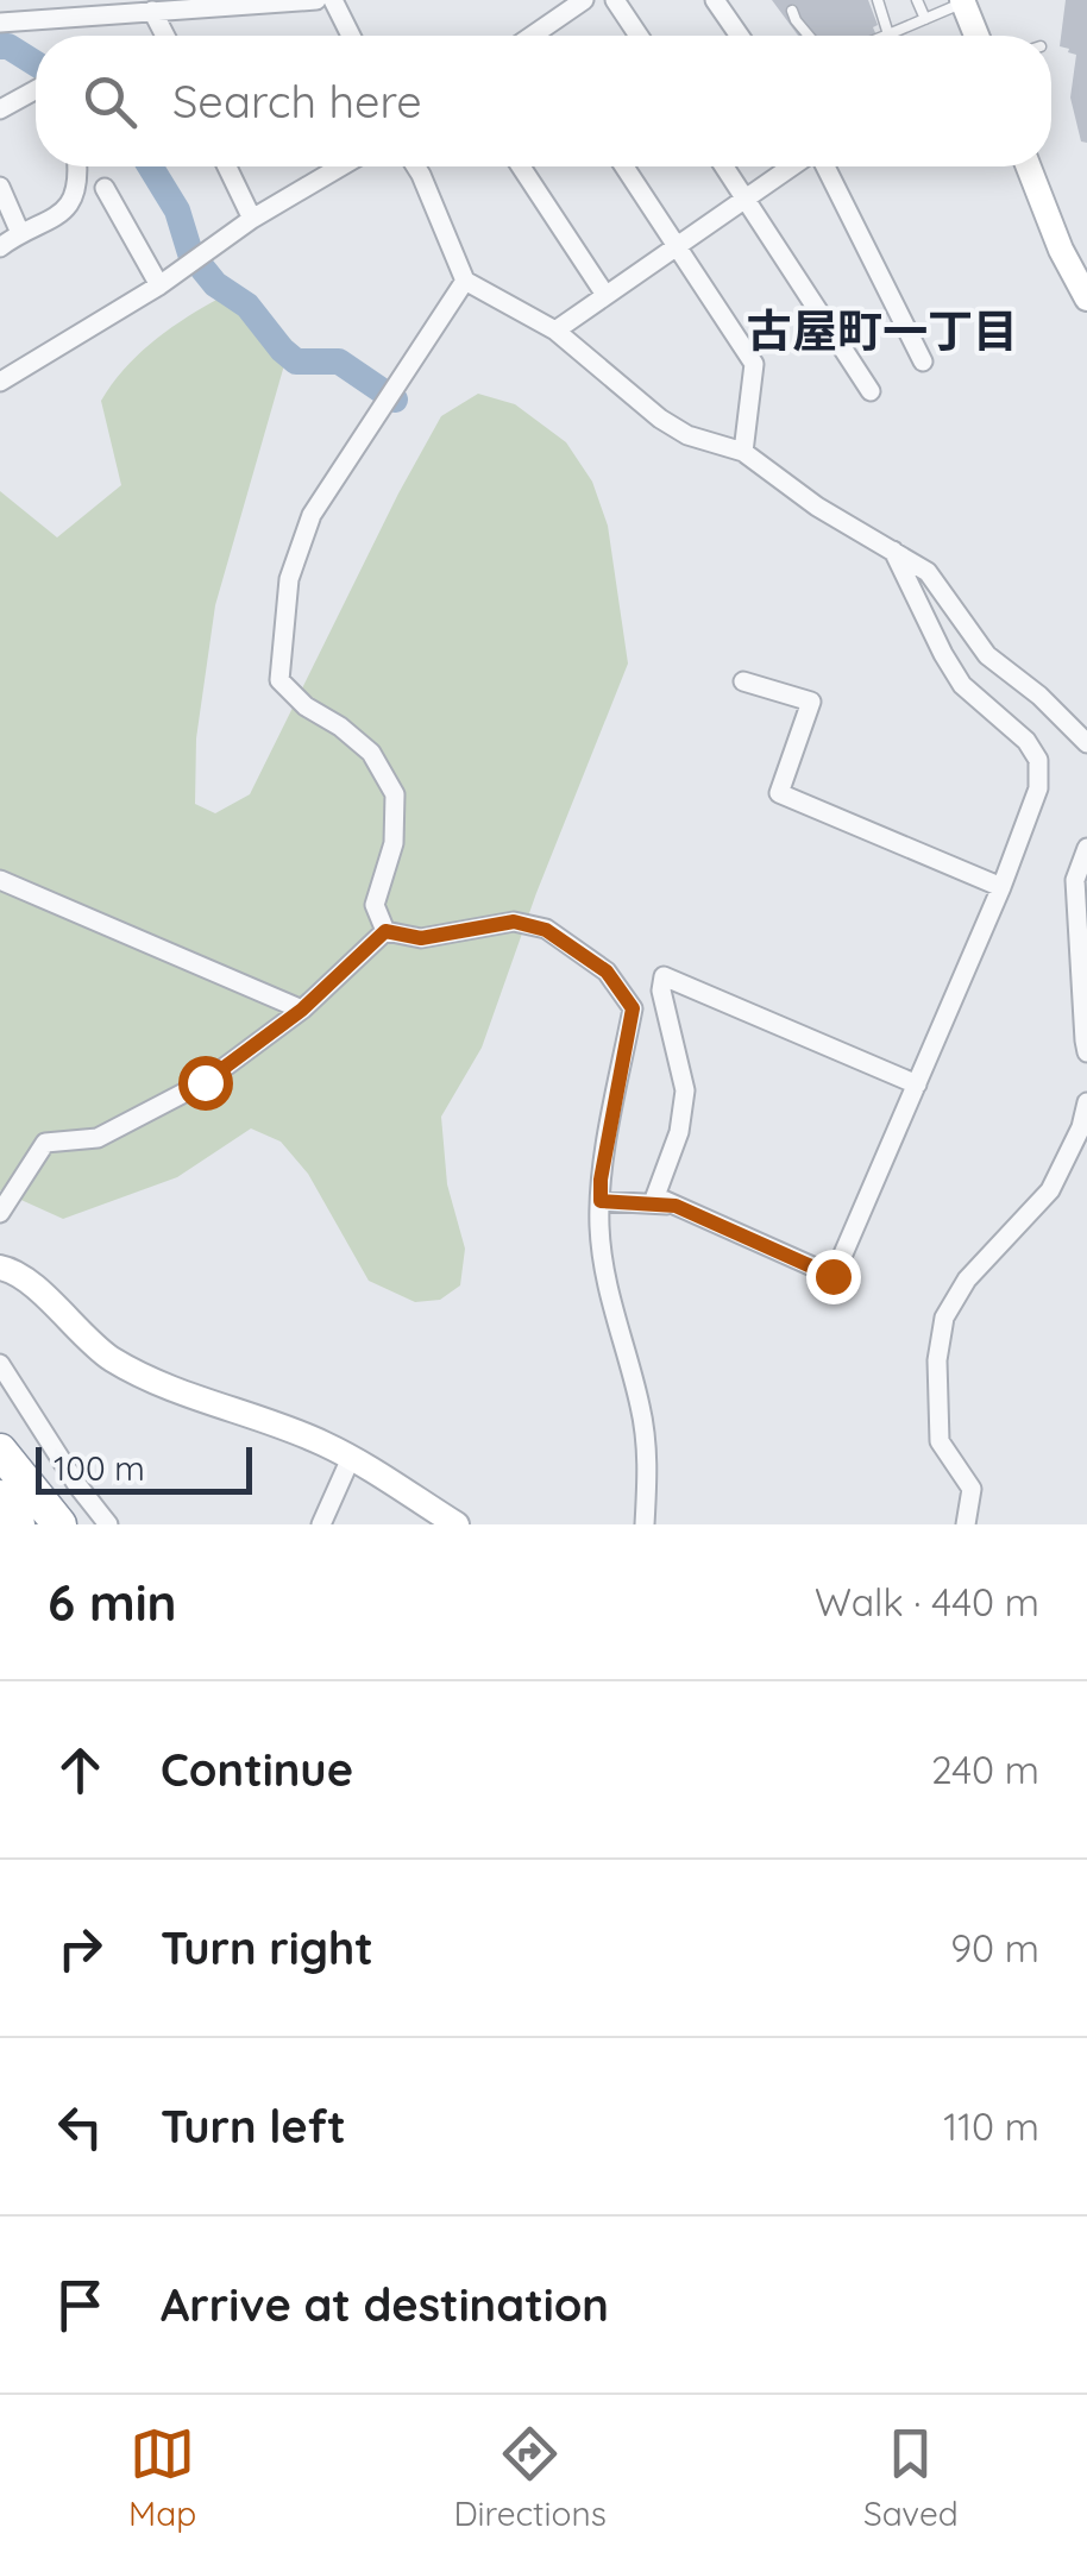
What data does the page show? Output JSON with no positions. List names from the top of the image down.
{
  "districts": ["古屋町一丁目"],
  "scale_bar": "100 m",
  "page": {
    "search": "Search here",
    "scale": "100 m",
    "heading": ["6 min", "Walk · 440 m"],
    "list": [
      ["Continue", "240 m"],
      ["Turn right", "90 m"],
      ["Turn left", "110 m"],
      "Arrive at destination"
    ],
    "nav": ["Map", "Directions", "Saved"]
  }
}
